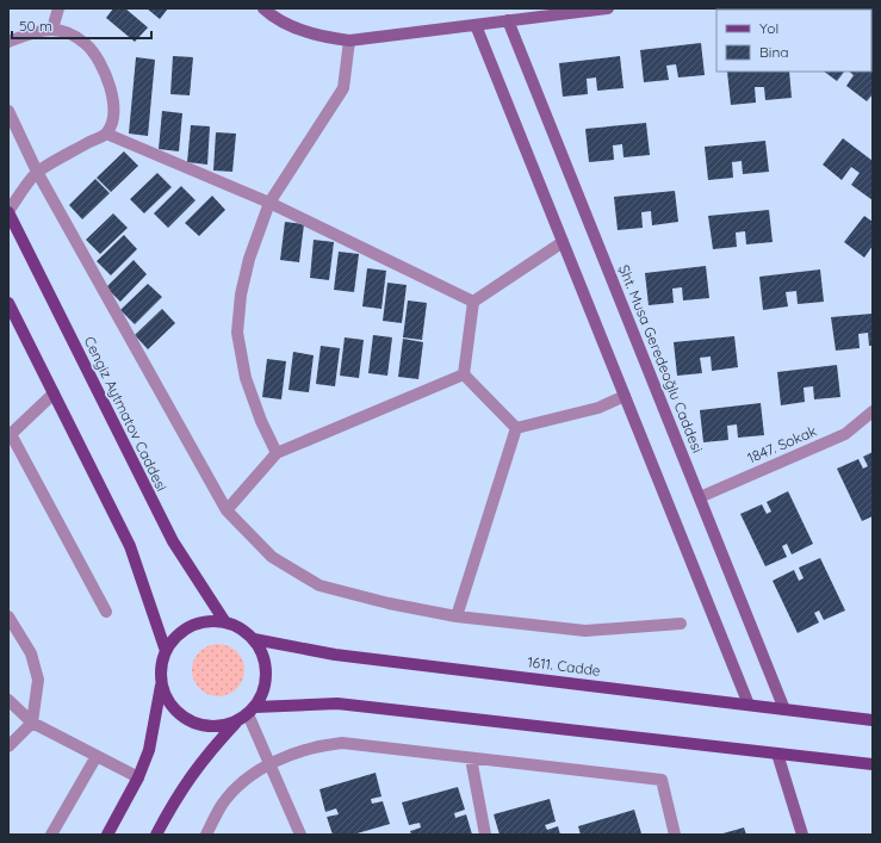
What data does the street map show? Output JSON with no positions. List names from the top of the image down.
{
  "streets": {
    "main road": ["Cengiz Aytmatov Caddesi", "1611. Cadde"],
    "street": ["Şht. Musa Geredeoğlu Caddesi", "1847. Sokak"]
  },
  "crossings": [
    ["Şht. Musa Geredeoğlu Caddesi", "1847. Sokak"],
    ["Şht. Musa Geredeoğlu Caddesi", "1611. Cadde"],
    ["Cengiz Aytmatov Caddesi", "1611. Cadde"]
  ],
  "legend": ["Yol", "Bina"],
  "scale_bar": "50 m"
}
